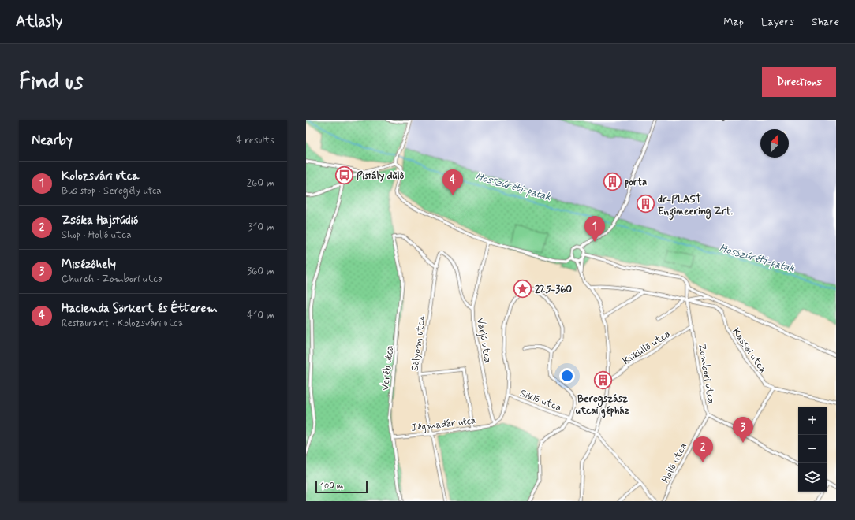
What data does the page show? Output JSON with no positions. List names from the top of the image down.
{
  "streets": {
    "street": [
      "Varjú utca",
      "Sólyom utca",
      "Küküllő utca",
      "Kassai utca",
      "Veréb utca",
      "Zombori utca",
      "Sikló utca",
      "Jégmadár utca",
      "Holló utca"
    ]
  },
  "crossings": [
    ["Varjú utca", "Sólyom utca"],
    ["Varjú utca", "Jégmadár utca"],
    ["Sólyom utca", "Veréb utca"],
    ["Sólyom utca", "Jégmadár utca"],
    ["Küküllő utca", "Zombori utca"],
    ["Kassai utca", "Zombori utca"],
    ["Veréb utca", "Jégmadár utca"],
    ["Zombori utca", "Holló utca"]
  ],
  "water": ["Hosszúréti-patak"],
  "places": {
    "bus stop": ["Pistály dűlő"],
    "building": ["porta", "dr-PLAST Engineering Zrt.", "Beregszász utcai gépház"],
    "place": ["225-360"]
  },
  "scale_bar": "100 m",
  "north": "top right",
  "page": {
    "header": "Atlasly",
    "nav": ["Map", "Layers", "Share"],
    "buttons": "Directions",
    "title": "Find us",
    "heading": ["Nearby", "4 results"],
    "list": [
      {
        "mark": "1",
        "name": "Kolozsvári utca",
        "note": "Bus stop · Seregély utca",
        "value": "260 m"
      },
      {
        "mark": "2",
        "name": "Zsóka Hajstúdió",
        "note": "Shop · Holló utca",
        "value": "310 m"
      },
      {
        "mark": "3",
        "name": "Misézőhely",
        "note": "Church · Zombori utca",
        "value": "360 m"
      },
      {
        "mark": "4",
        "name": "Hacienda Sörkert és Étterem",
        "note": "Restaurant · Kolozsvári utca",
        "value": "410 m"
      }
    ],
    "pins": [
      "4",
      "1",
      "3",
      "2"
    ],
    "map_buttons": ["+", "−"],
    "scale": "100 m"
  }
}
